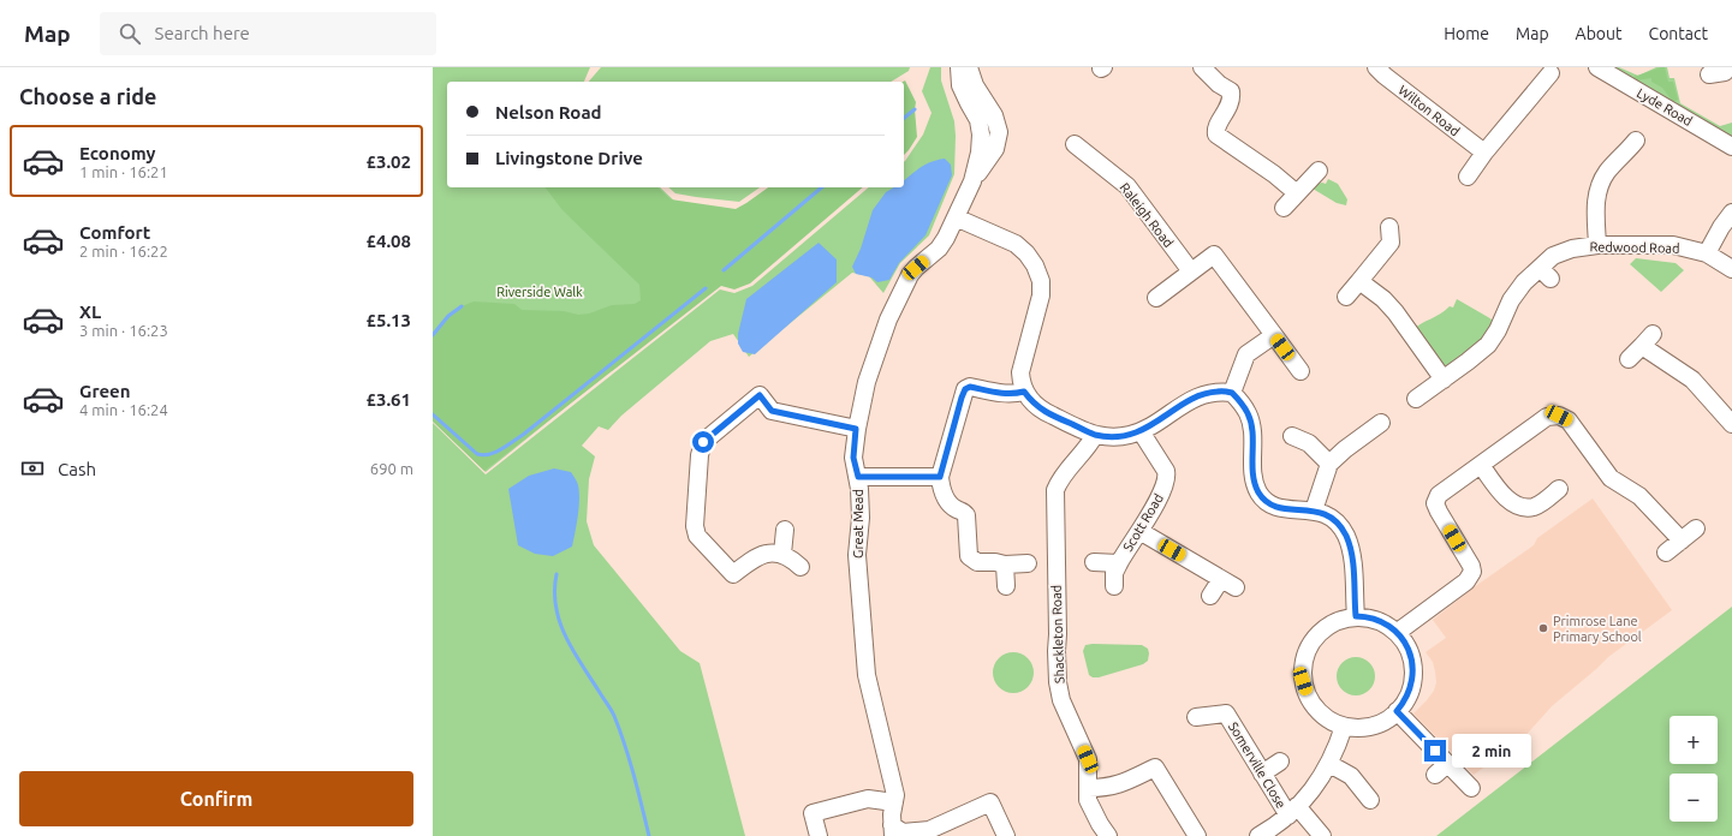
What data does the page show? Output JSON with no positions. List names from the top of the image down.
{
  "streets": {
    "street": [
      "Lyde Road",
      "Wilton Road",
      "Raleigh Road",
      "Redwood Road",
      "Scott Road",
      "Great Mead",
      "Shackleton Road",
      "Somerville Close"
    ]
  },
  "parks": ["Riverside Walk"],
  "places": ["Primrose Lane Primary School"],
  "page": {
    "header": "Map",
    "search": "Search here",
    "nav": [
      "Home",
      "Map",
      "About",
      "Contact"
    ],
    "heading": "Choose a ride",
    "banner": ["Nelson Road", "Livingstone Drive"],
    "list": [
      {
        "name": "Economy",
        "note": "1 min · 16:21",
        "value": "£3.02"
      },
      {
        "name": "Comfort",
        "note": "2 min · 16:22",
        "value": "£4.08"
      },
      {
        "name": "XL",
        "note": "3 min · 16:23",
        "value": "£5.13"
      },
      {
        "name": "Green",
        "note": "4 min · 16:24",
        "value": "£3.61"
      }
    ],
    "pay": ["Cash", "690 m"],
    "map_buttons": ["+", "−"],
    "bubble": "2 min",
    "buttons": "Confirm"
  }
}
